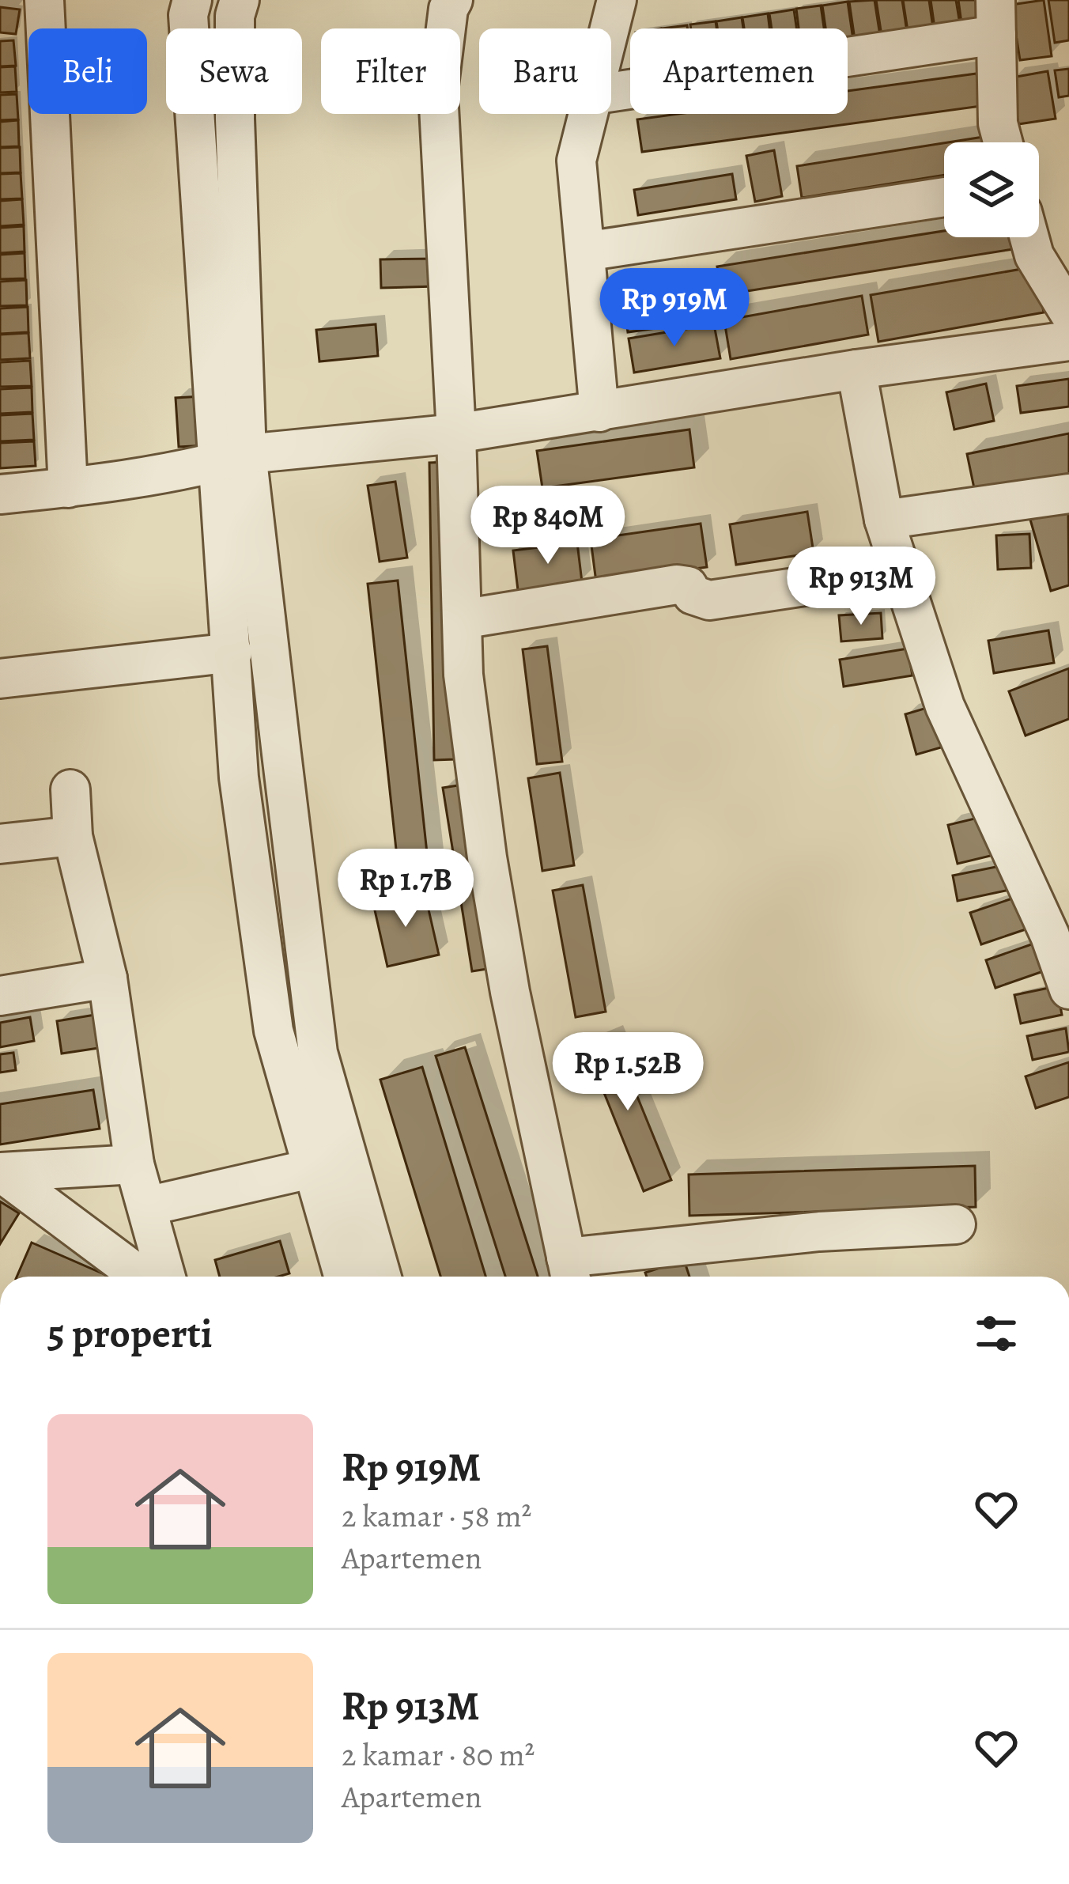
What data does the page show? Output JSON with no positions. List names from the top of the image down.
{
  "page": {
    "chip": [
      "Beli",
      "Sewa",
      "Filter",
      "Baru",
      "Apartemen"
    ],
    "price": [
      "Rp 919M",
      "Rp 840M",
      "Rp 913M",
      "Rp 1.7B",
      "Rp 1.52B"
    ],
    "heading": "5 properti",
    "list": [
      {
        "name": "Rp 919M",
        "note": "2 kamar · 58 m² · Apartemen"
      },
      {
        "name": "Rp 913M",
        "note": "2 kamar · 80 m² · Apartemen"
      }
    ]
  }
}
